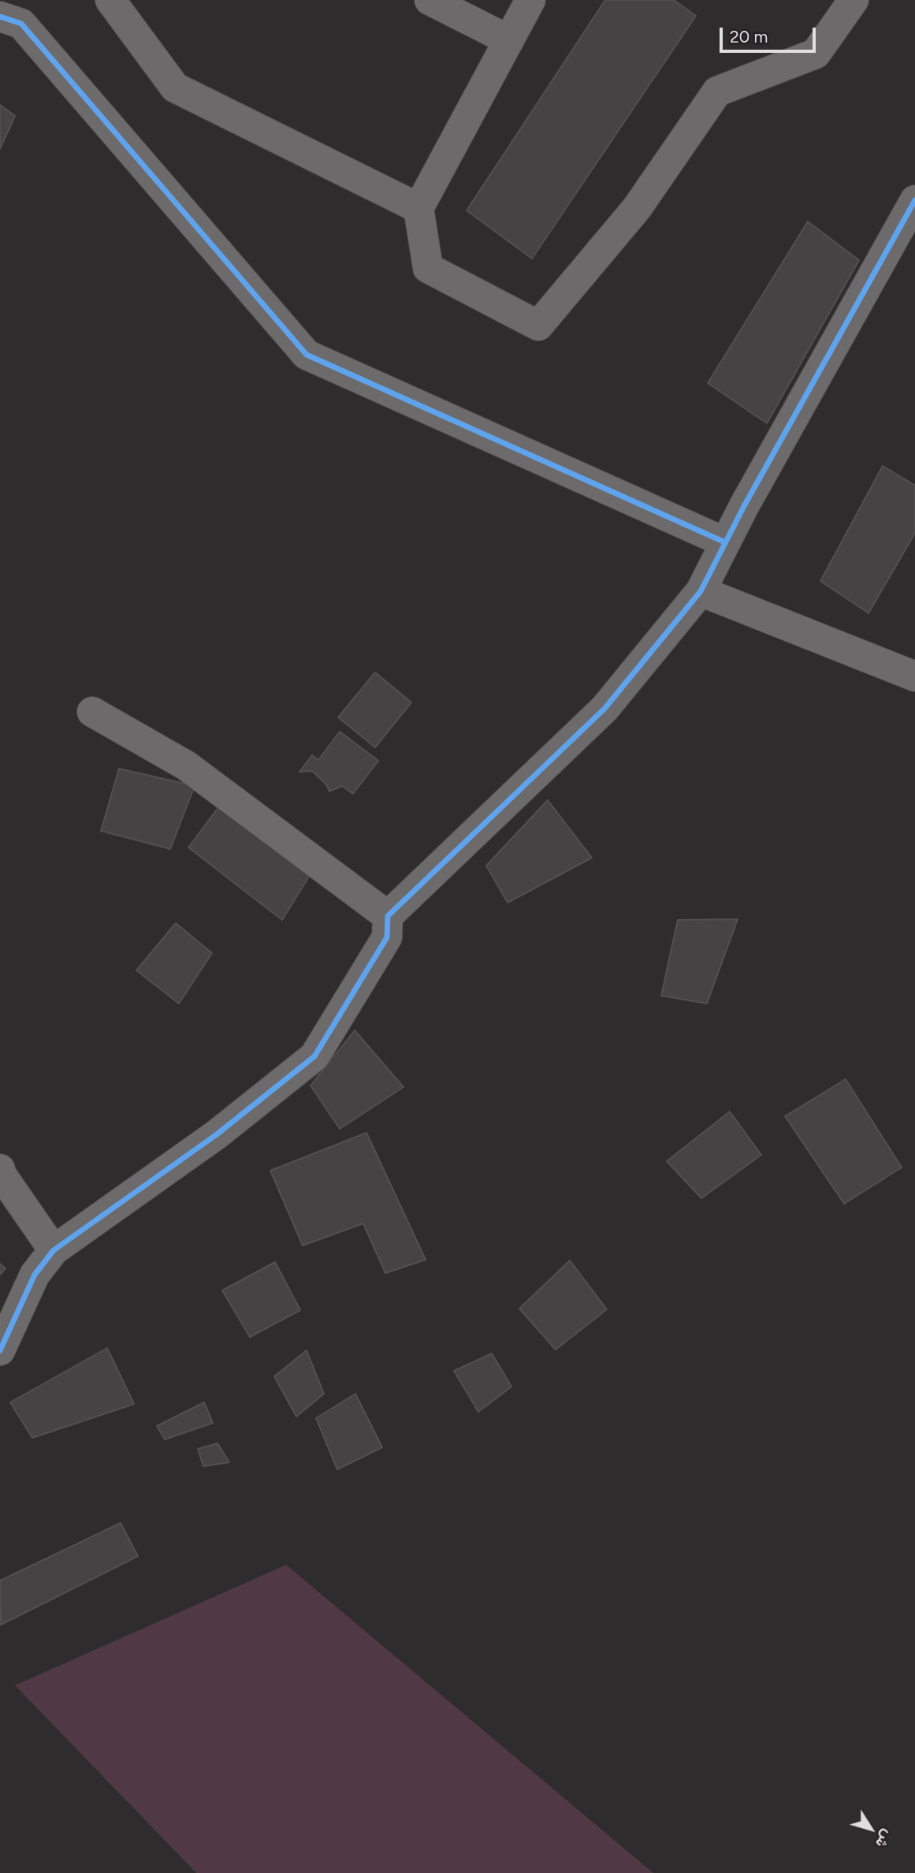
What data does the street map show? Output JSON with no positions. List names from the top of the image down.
{
  "scale_bar": "20 m",
  "north": "bottom right"
}
